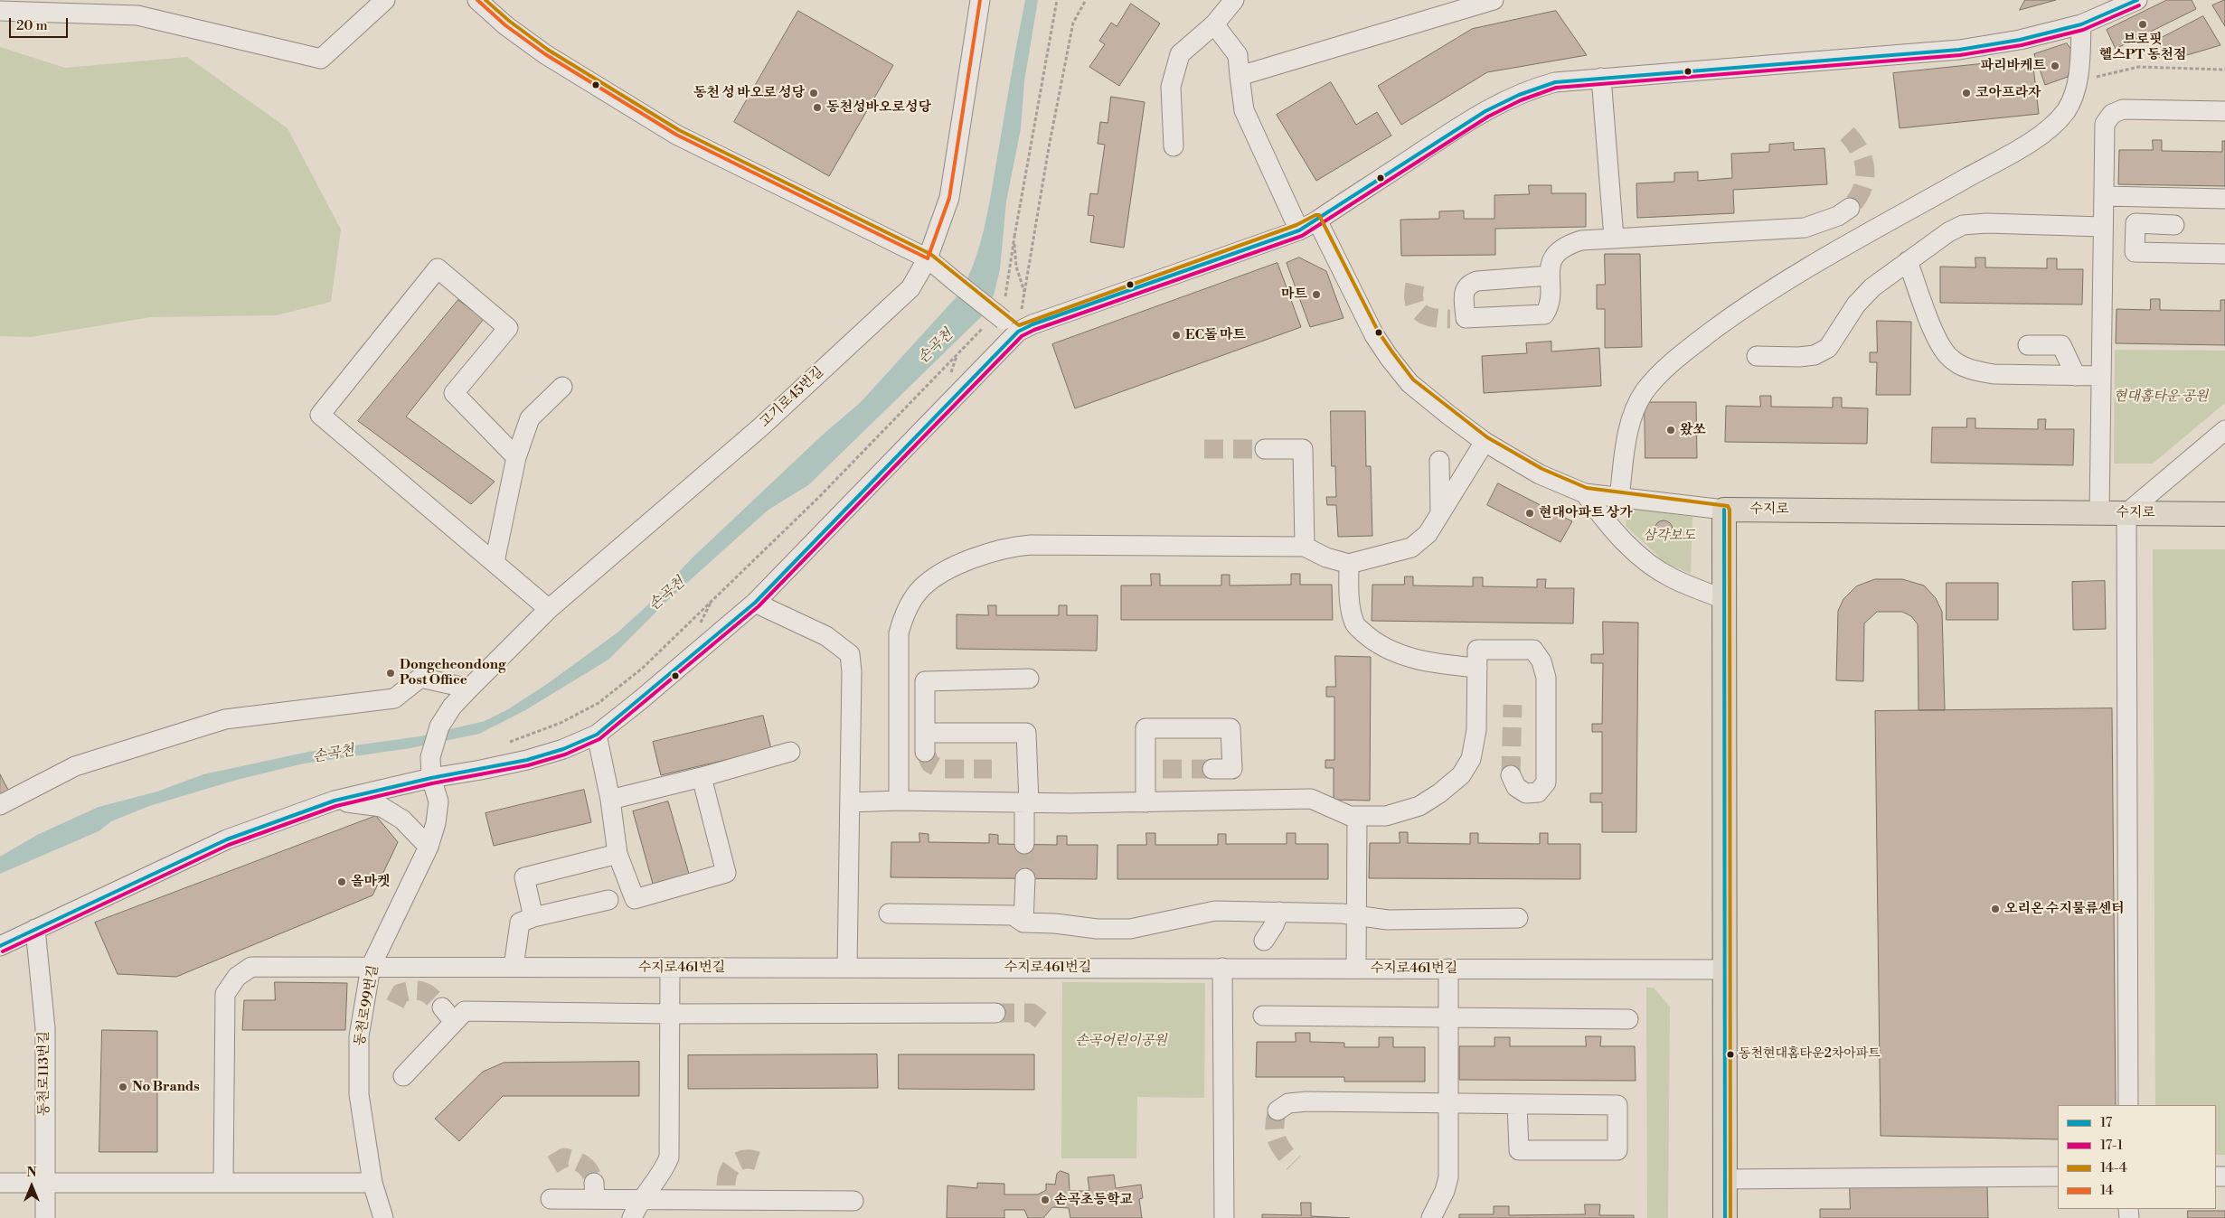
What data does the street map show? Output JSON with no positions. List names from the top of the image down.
{
  "streets": {
    "main road": ["수지로"],
    "street": [
      "고기로45번길",
      "수지로461번길",
      "동천로99번길",
      "동천로113번길"
    ]
  },
  "crossings": [
    ["고기로45번길", "동천로99번길"],
    ["수지로461번길", "동천로99번길"]
  ],
  "water": ["손곡천"],
  "parks": ["현대홈타운 공원", "삼각보도", "손곡어린이공원"],
  "places": [
    "브로핏 헬스PT 동천점",
    "파리바케트",
    "동천 성 바오로 성당",
    "코아프라자",
    "동천성바오로성당",
    "마트",
    "EC돌 마트",
    "왔쏘",
    "현대아파트 상가",
    "Dongcheondong Post Office",
    "올마켓",
    "오리온 수지물류센터",
    "동천현대홈타운2차아파트",
    "No Brands",
    "손곡초등학교"
  ],
  "lines": [
    "transit line 17",
    "transit line 14-4",
    "transit line 14",
    "transit line 17-1"
  ],
  "legend": [
    "17",
    "17-1",
    "14-4",
    "14"
  ],
  "scale_bar": "20 m",
  "north": "top"
}
